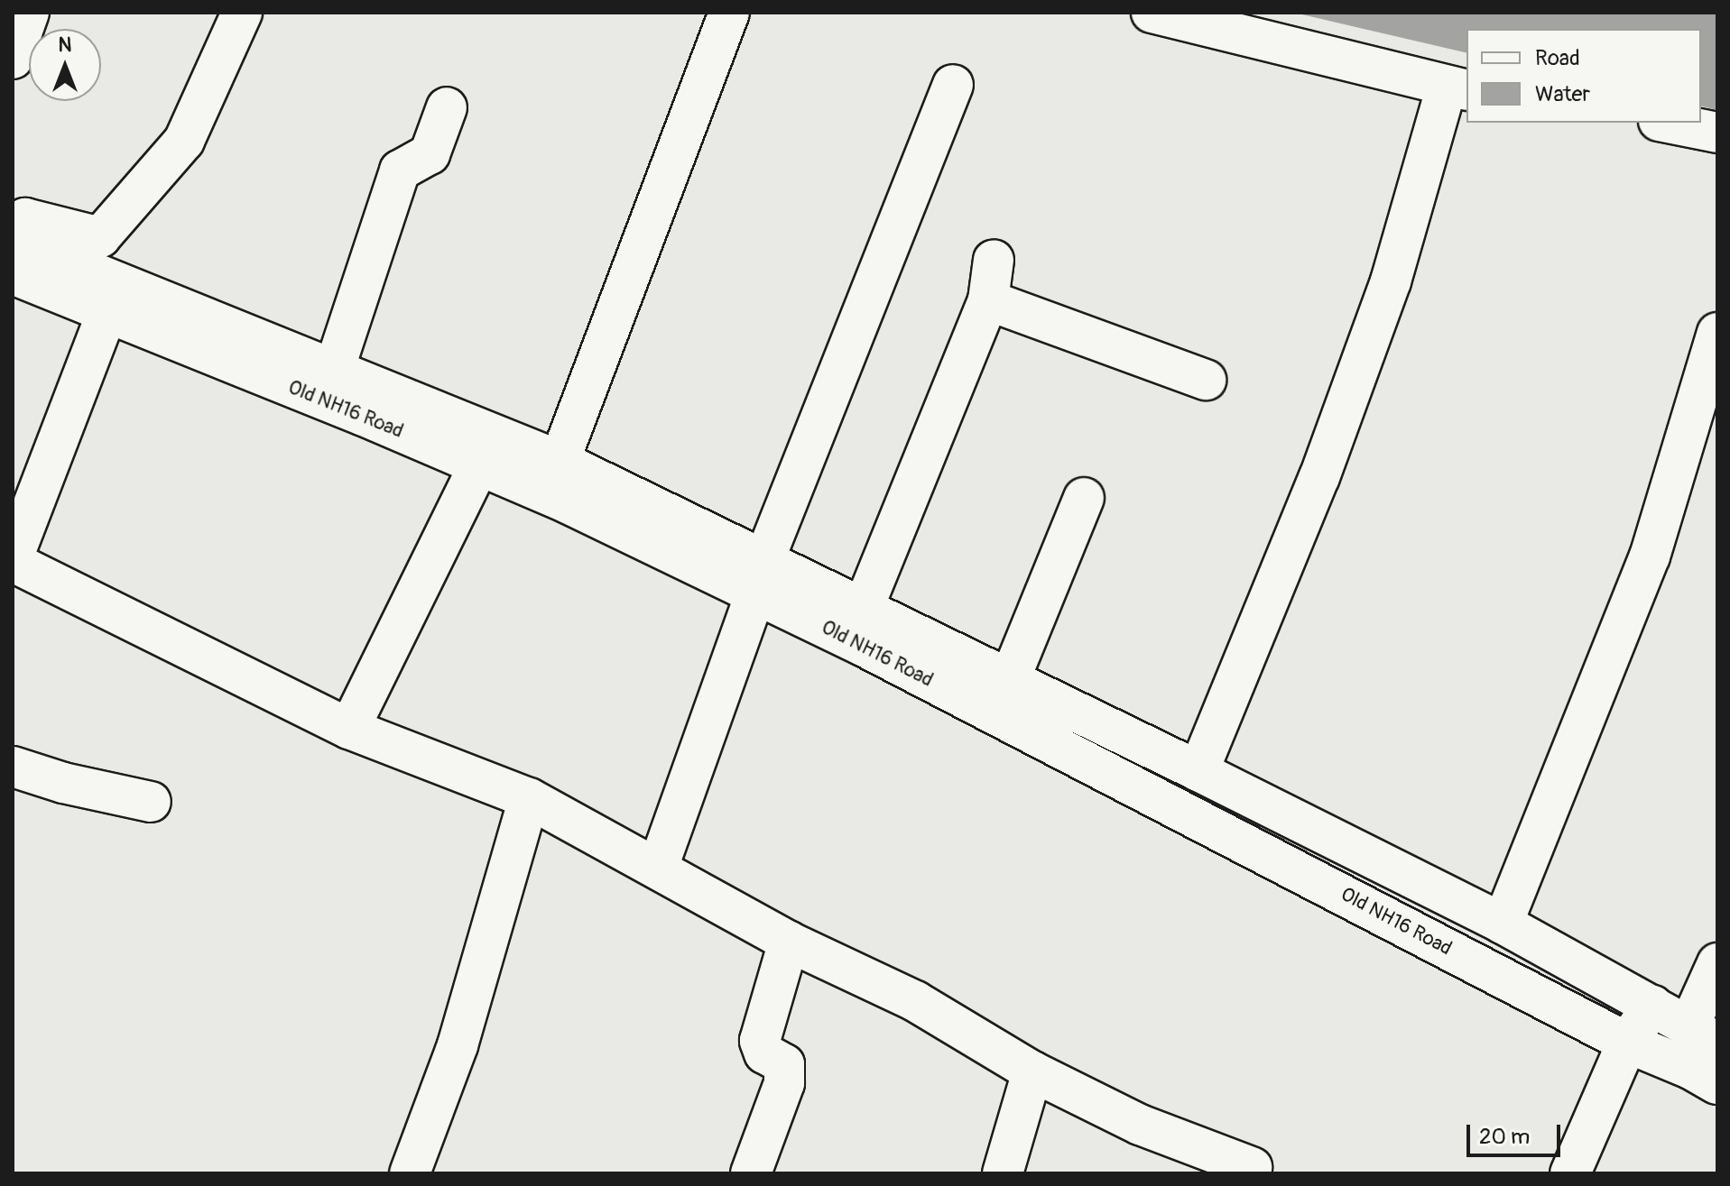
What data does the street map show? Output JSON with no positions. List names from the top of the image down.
{
  "streets": {
    "street": ["Old NH16 Road"]
  },
  "legend": ["Road", "Water"],
  "scale_bar": "20 m",
  "north": "top"
}
